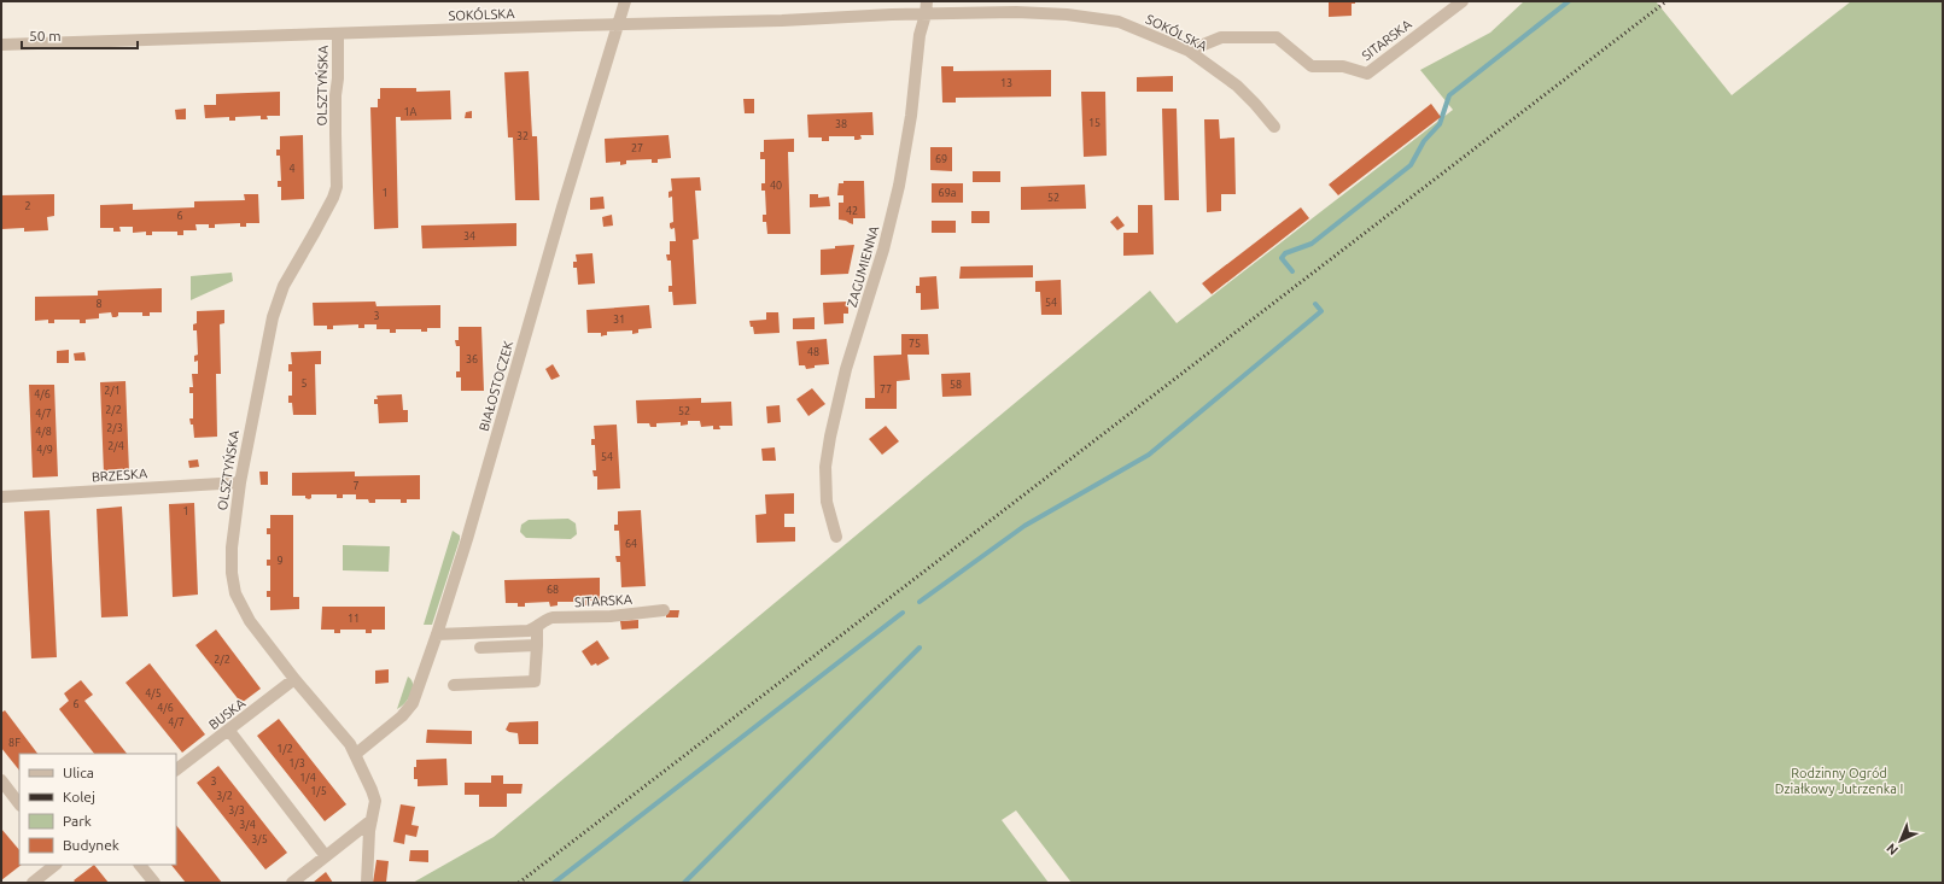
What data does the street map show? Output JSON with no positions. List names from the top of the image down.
{
  "streets": {
    "street": [
      "SOKÓLSKA",
      "SITARSKA",
      "OLSZTYŃSKA",
      "ZAGUMIENNA",
      "BIAŁOSTOCZEK",
      "BRZESKA",
      "BUSKA"
    ]
  },
  "crossings": [
    ["SOKÓLSKA", "SITARSKA"],
    ["SOKÓLSKA", "OLSZTYŃSKA"],
    ["SOKÓLSKA", "ZAGUMIENNA"],
    ["SOKÓLSKA", "BIAŁOSTOCZEK"],
    ["SITARSKA", "BIAŁOSTOCZEK"],
    ["OLSZTYŃSKA", "BIAŁOSTOCZEK"],
    ["OLSZTYŃSKA", "BRZESKA"],
    ["OLSZTYŃSKA", "BUSKA"]
  ],
  "parks": ["Rodzinny Ogród Działkowy Jutrzenka I"],
  "house_numbers": [
    "13",
    "1A",
    "15",
    "38",
    "32",
    "27",
    "69",
    "4",
    "40",
    "1",
    "69a",
    "52",
    "2",
    "42",
    "6",
    "34",
    "54",
    "8",
    "3",
    "31",
    "75",
    "48",
    "36",
    "5",
    "58",
    "77",
    "2/1",
    "4/6",
    "2/2",
    "52",
    "4/7",
    "2/3",
    "4/8",
    "2/4",
    "4/9",
    "54",
    "7",
    "1",
    "64",
    "9",
    "68",
    "11",
    "2/2",
    "4/5",
    "6",
    "4/6",
    "4/7",
    "8F",
    "1/2",
    "1/3",
    "1/4",
    "3",
    "1/5",
    "3/2",
    "3/3",
    "3/4",
    "3/5"
  ],
  "legend": [
    "Ulica",
    "Kolej",
    "Park",
    "Budynek"
  ],
  "scale_bar": "50 m",
  "north": "bottom left"
}
